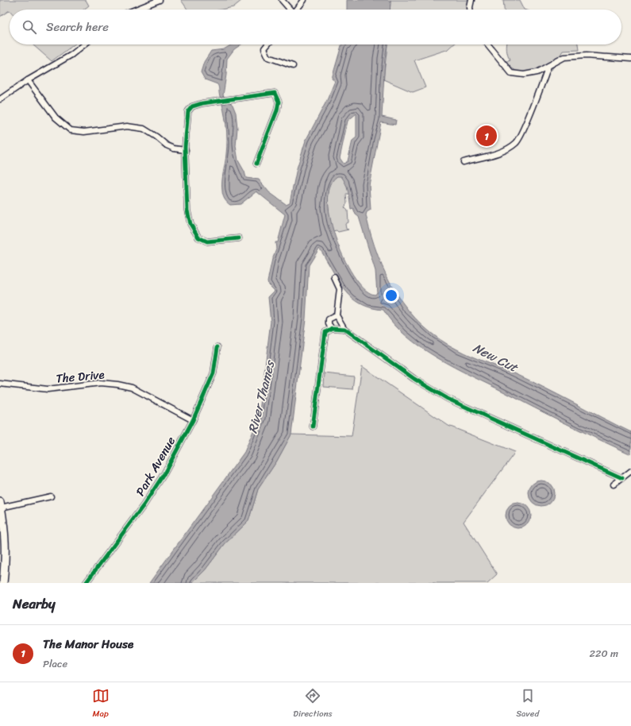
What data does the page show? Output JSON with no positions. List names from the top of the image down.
{
  "streets": {
    "street": ["The Drive", "Park Avenue"]
  },
  "crossings": [
    ["The Drive", "Park Avenue"]
  ],
  "water": ["New Cut", "River Thames"],
  "page": {
    "search": "Search here",
    "pins": "1",
    "heading": "Nearby",
    "list": [
      {
        "mark": "1",
        "name": "The Manor House",
        "note": "Place",
        "value": "220 m"
      }
    ],
    "nav": ["Map", "Directions", "Saved"]
  }
}
